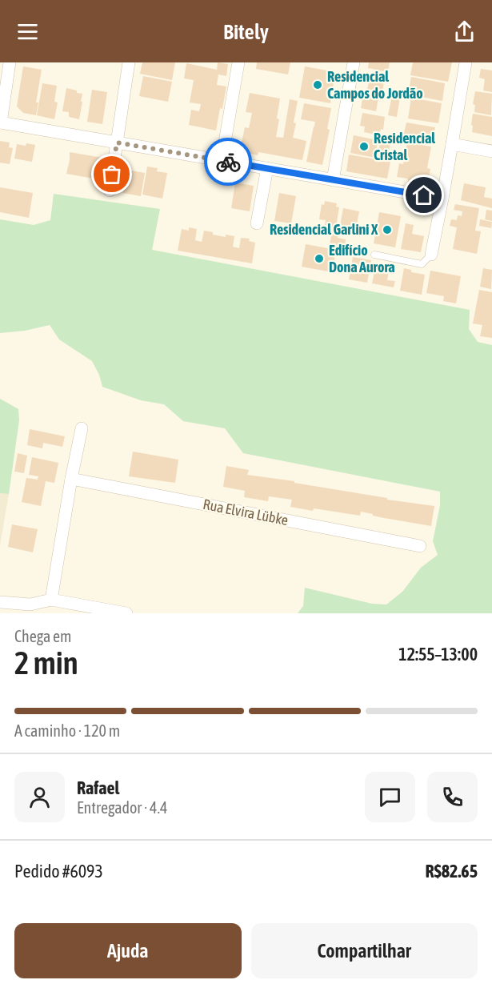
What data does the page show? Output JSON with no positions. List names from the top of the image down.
{
  "streets": {
    "street": ["Rua Elvira Lübke"]
  },
  "places": [
    "Residencial Campos do Jordão",
    "Residencial Cristal",
    "Residencial Garlini X",
    "Edifício Dona Aurora"
  ],
  "page": {
    "header": "Bitely",
    "heading": ["2 min", "Chega em", "12:55–13:00"],
    "panel": [
      "Rafael",
      "Entregador · 4.4",
      "Pedido #6093",
      "R$82.65"
    ],
    "bar": "A caminho · 120 m",
    "buttons": ["Ajuda", "Compartilhar"]
  }
}
